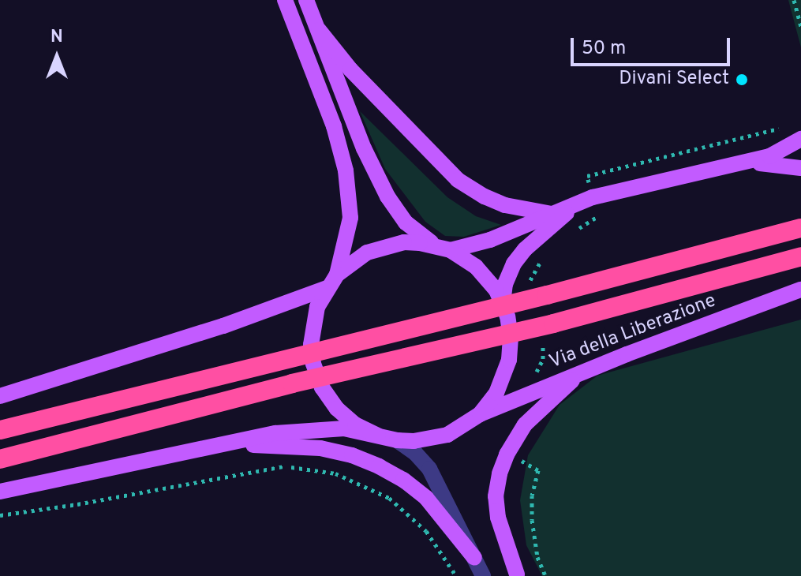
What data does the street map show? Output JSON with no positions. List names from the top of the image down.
{
  "streets": {
    "main road": ["Via della Liberazione"]
  },
  "places": ["Divani Select"],
  "scale_bar": "50 m",
  "north": "top"
}
